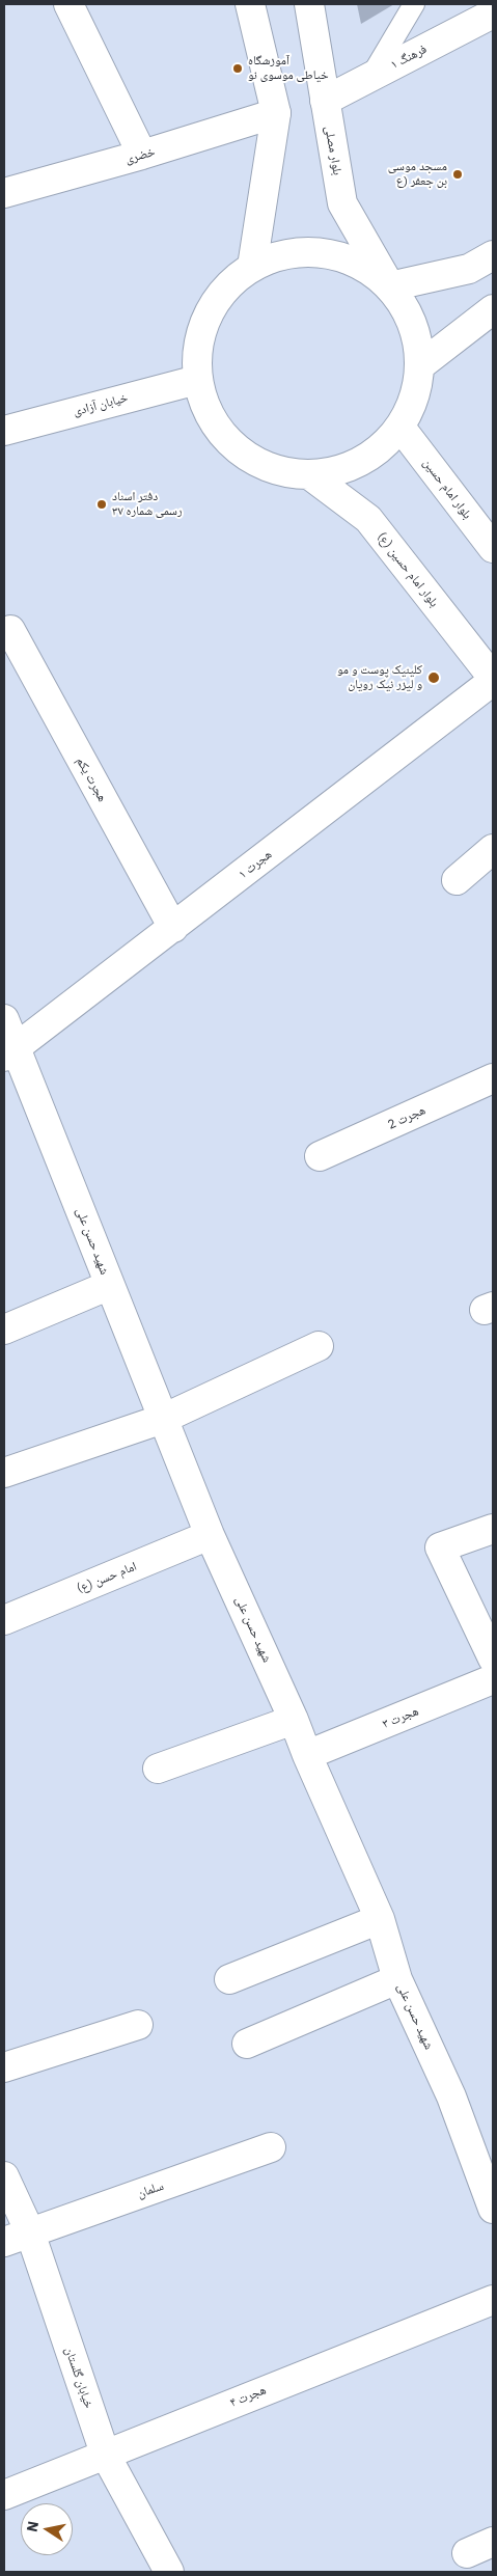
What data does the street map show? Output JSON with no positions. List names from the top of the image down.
{
  "streets": {
    "street": [
      "فرهنگ ۱",
      "بلوار مصلی",
      "خضری",
      "خیابان آزادی",
      "بلوار امام حسین",
      "بلوار امام حسین (ع)",
      "هجرت یکم",
      "هجرت ۱",
      "هجرت 2",
      "شهید حسن علی",
      "امام حسن (ع)",
      "هجرت ۳",
      "سلمان",
      "خیابان گلستان",
      "هجرت ۴"
    ]
  },
  "crossings": [
    ["فرهنگ ۱", "بلوار مصلی"],
    ["بلوار امام حسین (ع)", "هجرت ۱"],
    ["هجرت یکم", "هجرت ۱"],
    ["هجرت ۱", "شهید حسن علی"],
    ["شهید حسن علی", "امام حسن (ع)"],
    ["شهید حسن علی", "هجرت ۳"],
    ["سلمان", "خیابان گلستان"],
    ["خیابان گلستان", "هجرت ۴"]
  ],
  "places": [
    "آموزشگاه خیاطی موسوی نو",
    "مسجد موسی بن جعفر (ع",
    "دفتر اسناد رسمی شماره ۳۷",
    "کلینیک پوست و مو و لیزر نیک رویان"
  ],
  "north": "left"
}
